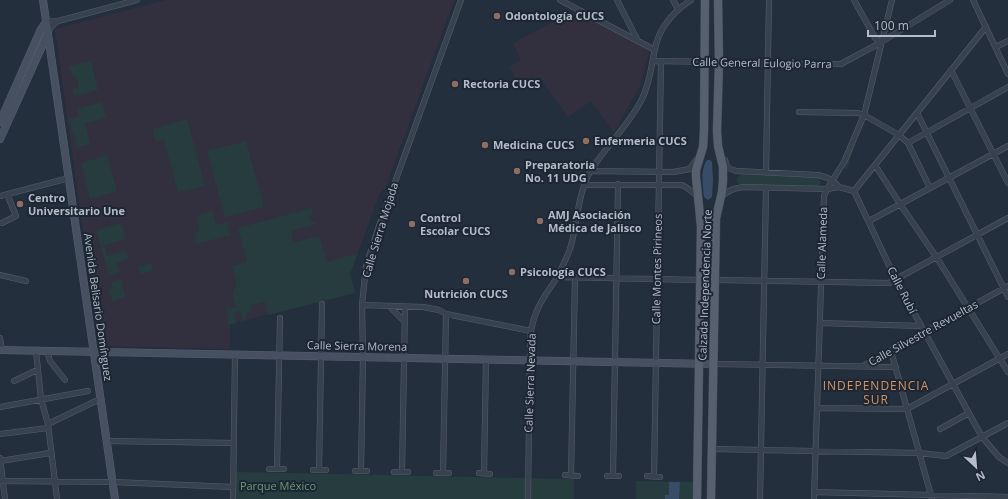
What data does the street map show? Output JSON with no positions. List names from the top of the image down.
{
  "streets": {
    "main road": ["Calzada Independencia Norte", "Avenida Belisario Domínguez", "Calle Sierra Morena"],
    "street": [
      "Calle General Eulogio Parra",
      "Calle Sierra Mojada",
      "Calle Alameda",
      "Calle Montes Pirineos",
      "Calle Rubí",
      "Calle Silvestre Revueltas",
      "Calle Sierra Nevada"
    ]
  },
  "crossings": [
    ["Calle General Eulogio Parra", "Calle Alameda"],
    ["Calle General Eulogio Parra", "Calle Montes Pirineos"],
    ["Calle General Eulogio Parra", "Calzada Independencia Norte"],
    ["Calle General Eulogio Parra", "Calle Sierra Nevada"],
    ["Calle Sierra Mojada", "Calle Sierra Morena"],
    ["Calle Alameda", "Calle Silvestre Revueltas"],
    ["Calle Montes Pirineos", "Calle Sierra Morena"],
    ["Calzada Independencia Norte", "Calle Silvestre Revueltas"],
    ["Calzada Independencia Norte", "Calle Sierra Morena"],
    ["Calle Rubí", "Calle Silvestre Revueltas"],
    ["Avenida Belisario Domínguez", "Calle Sierra Morena"],
    ["Calle Silvestre Revueltas", "Calle Sierra Morena"],
    ["Calle Sierra Morena", "Calle Sierra Nevada"]
  ],
  "districts": ["INDEPENDENCIA SUR"],
  "parks": ["Parque México"],
  "places": [
    "Odontología CUCS",
    "Rectoria CUCS",
    "Enfermeria CUCS",
    "Medicina CUCS",
    "Preparatoria No. 11 UDG",
    "Centro Universitario Une",
    "AMJ Asociación Médica de Jalisco",
    "Control Escolar CUCS",
    "Psicología CUCS",
    "Nutrición CUCS"
  ],
  "scale_bar": "100 m",
  "north": "bottom right"
}
